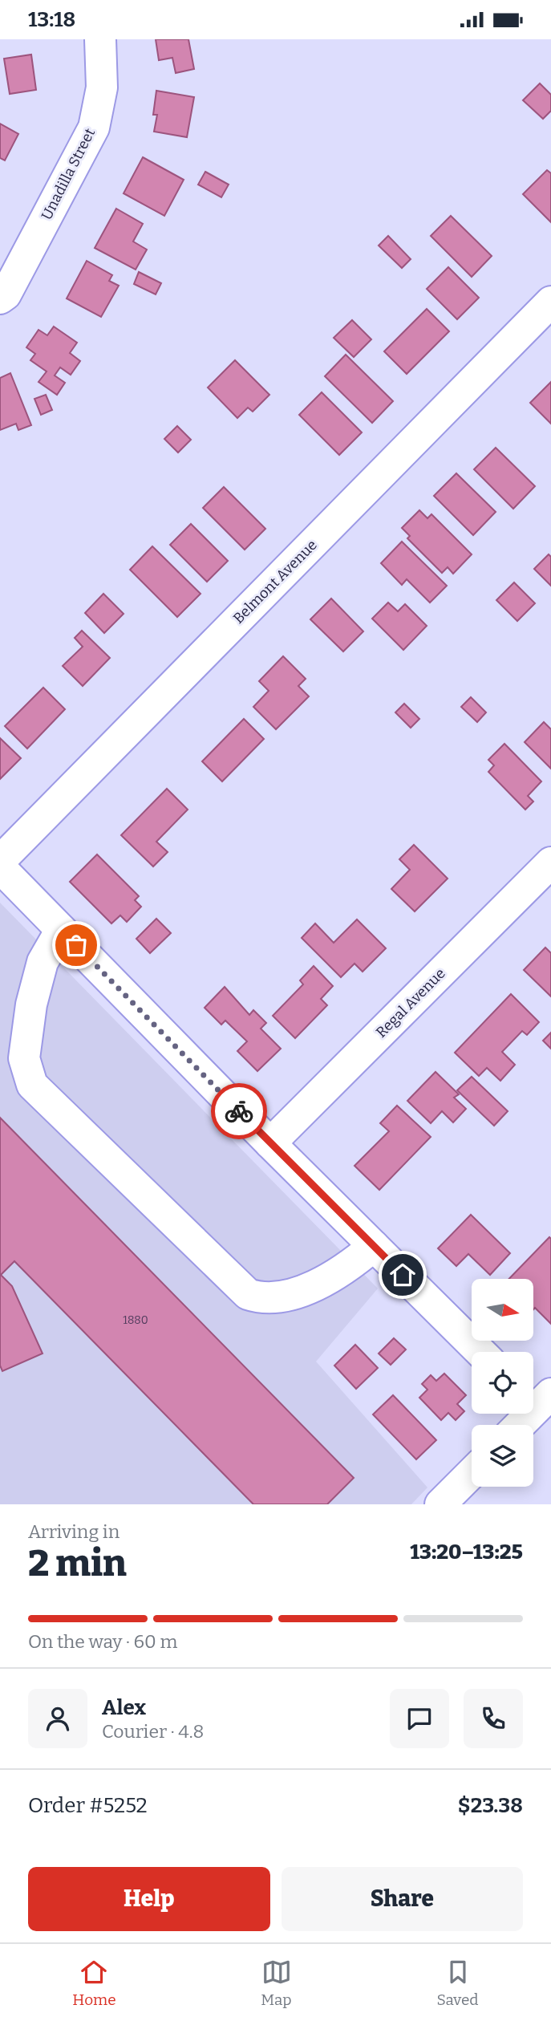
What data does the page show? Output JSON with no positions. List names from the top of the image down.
{
  "streets": {
    "street": ["Unadilla Street", "Belmont Avenue", "Regal Avenue"]
  },
  "house_numbers": ["1880"],
  "north": "right",
  "page": {
    "status": "13:18",
    "heading": ["2 min", "Arriving in", "13:20–13:25"],
    "panel": [
      "Alex",
      "Courier · 4.8",
      "Order #5252",
      "$23.38"
    ],
    "bar": "On the way · 60 m",
    "buttons": ["Help", "Share"],
    "tabs": ["Home", "Map", "Saved"]
  }
}
